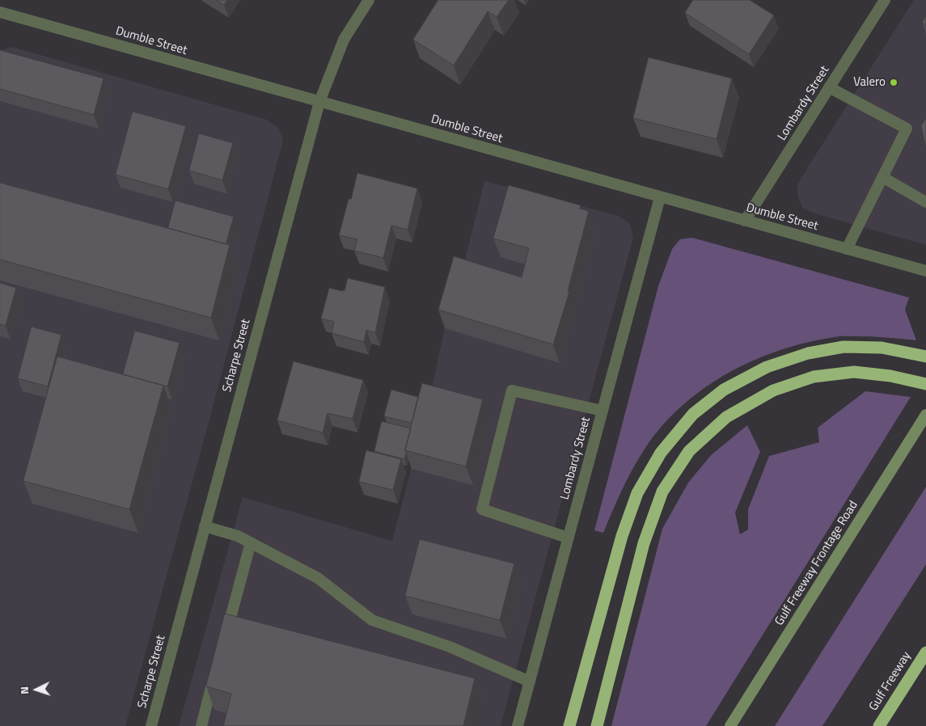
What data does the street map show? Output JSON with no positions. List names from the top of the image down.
{
  "streets": {
    "highway": ["Gulf Freeway"],
    "main road": ["Gulf Freeway Frontage Road"],
    "street": ["Dumble Street", "Lombardy Street", "Scharpe Street"]
  },
  "crossings": [
    ["Dumble Street", "Lombardy Street"],
    ["Dumble Street", "Scharpe Street"]
  ],
  "places": ["Valero"],
  "north": "left"
}
